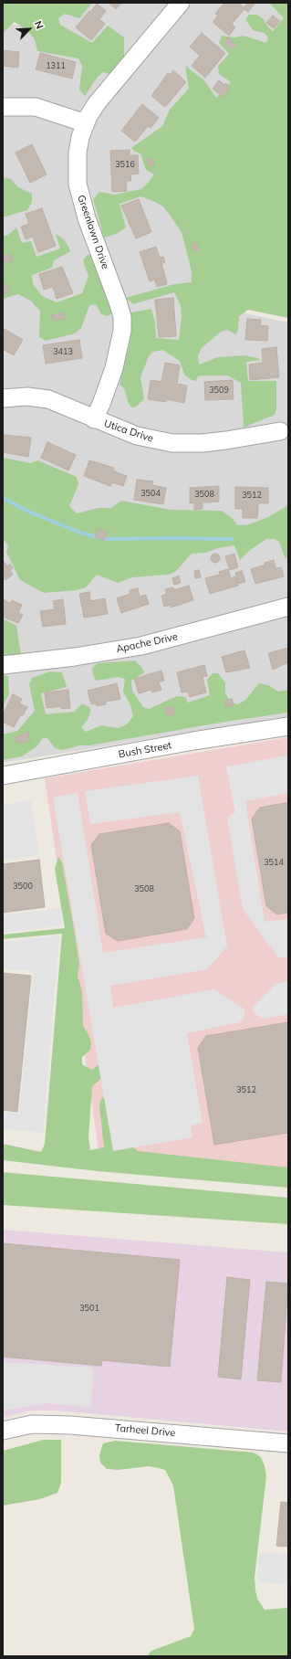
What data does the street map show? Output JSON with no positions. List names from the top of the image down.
{
  "streets": {
    "street": [
      "Greenlawn Drive",
      "Utica Drive",
      "Apache Drive",
      "Bush Street",
      "Tarheel Drive"
    ]
  },
  "crossings": [
    ["Greenlawn Drive", "Utica Drive"]
  ],
  "house_numbers": [
    "1311",
    "3516",
    "3413",
    "3509",
    "3504",
    "3508",
    "3512",
    "3514",
    "3500",
    "3508",
    "3512",
    "3501"
  ],
  "north": "top right"
}
